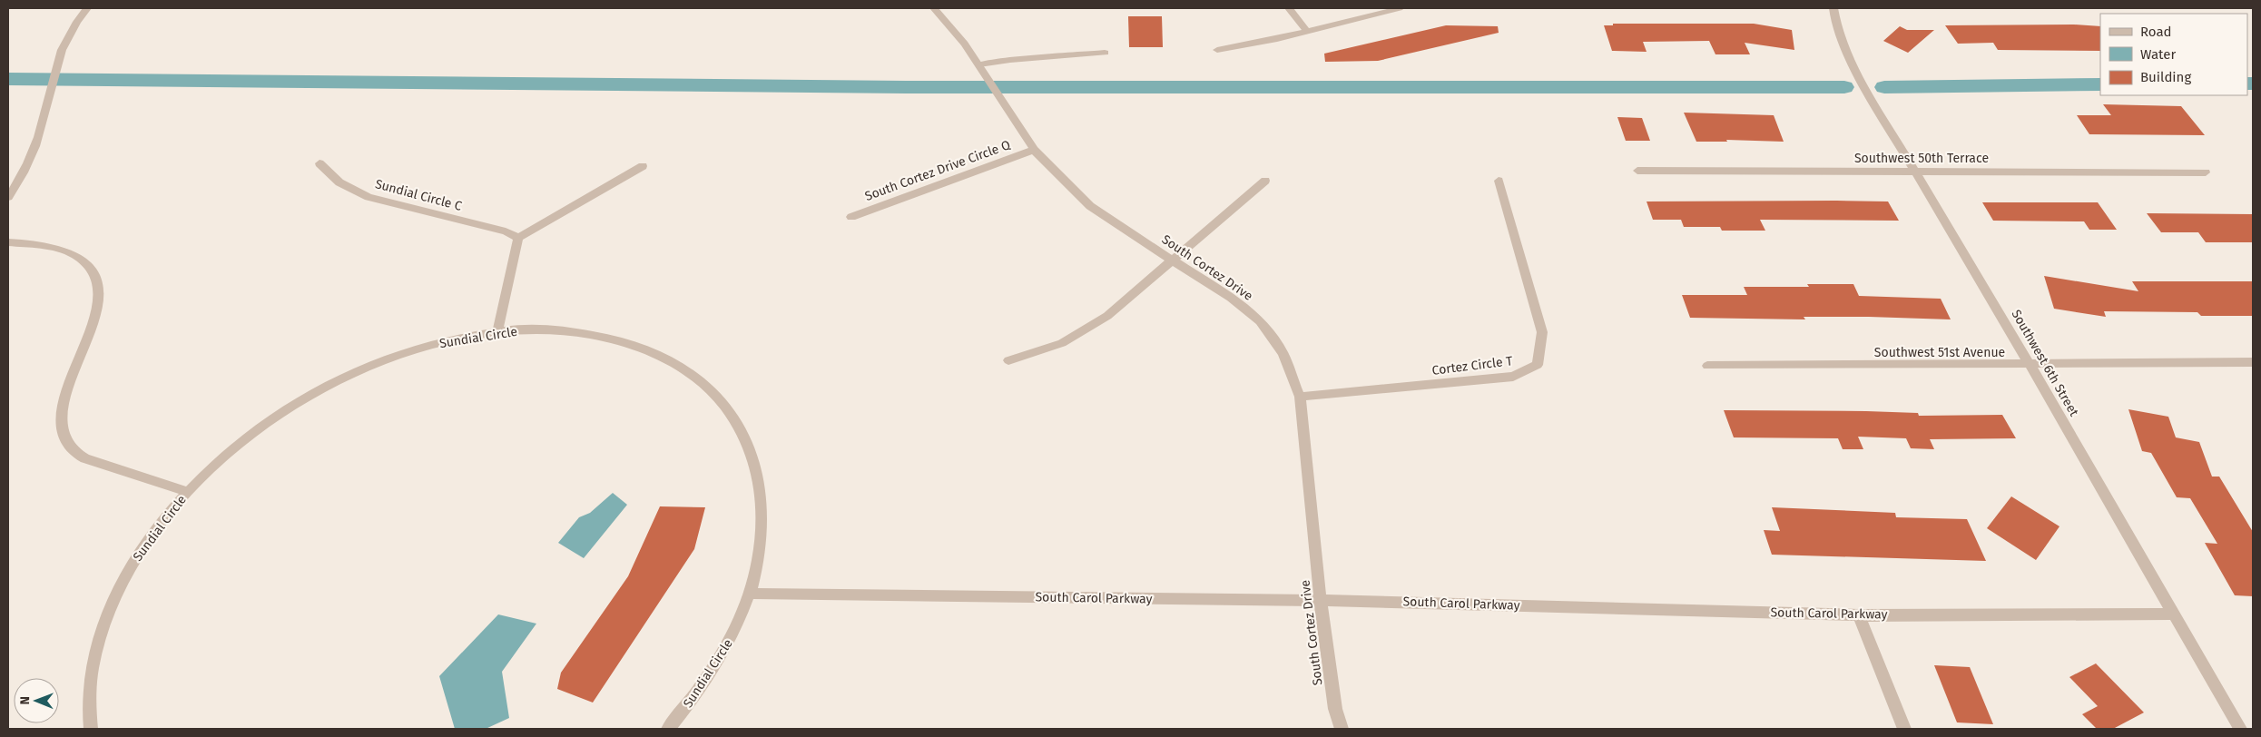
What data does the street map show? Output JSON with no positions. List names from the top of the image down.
{
  "streets": {
    "street": [
      "Southwest 50th Terrace",
      "South Cortez Drive Circle Q",
      "Sundial Circle C",
      "South Cortez Drive",
      "Sundial Circle",
      "Southwest 51st Avenue",
      "Southwest 6th Street",
      "Cortez Circle T",
      "South Carol Parkway"
    ]
  },
  "crossings": [
    ["Southwest 50th Terrace", "Southwest 6th Street"],
    ["South Cortez Drive Circle Q", "South Cortez Drive"],
    ["South Cortez Drive", "Cortez Circle T"],
    ["South Cortez Drive", "South Carol Parkway"],
    ["Sundial Circle", "South Carol Parkway"],
    ["Southwest 51st Avenue", "Southwest 6th Street"],
    ["Southwest 6th Street", "South Carol Parkway"]
  ],
  "legend": ["Road", "Water", "Building"],
  "north": "left"
}
